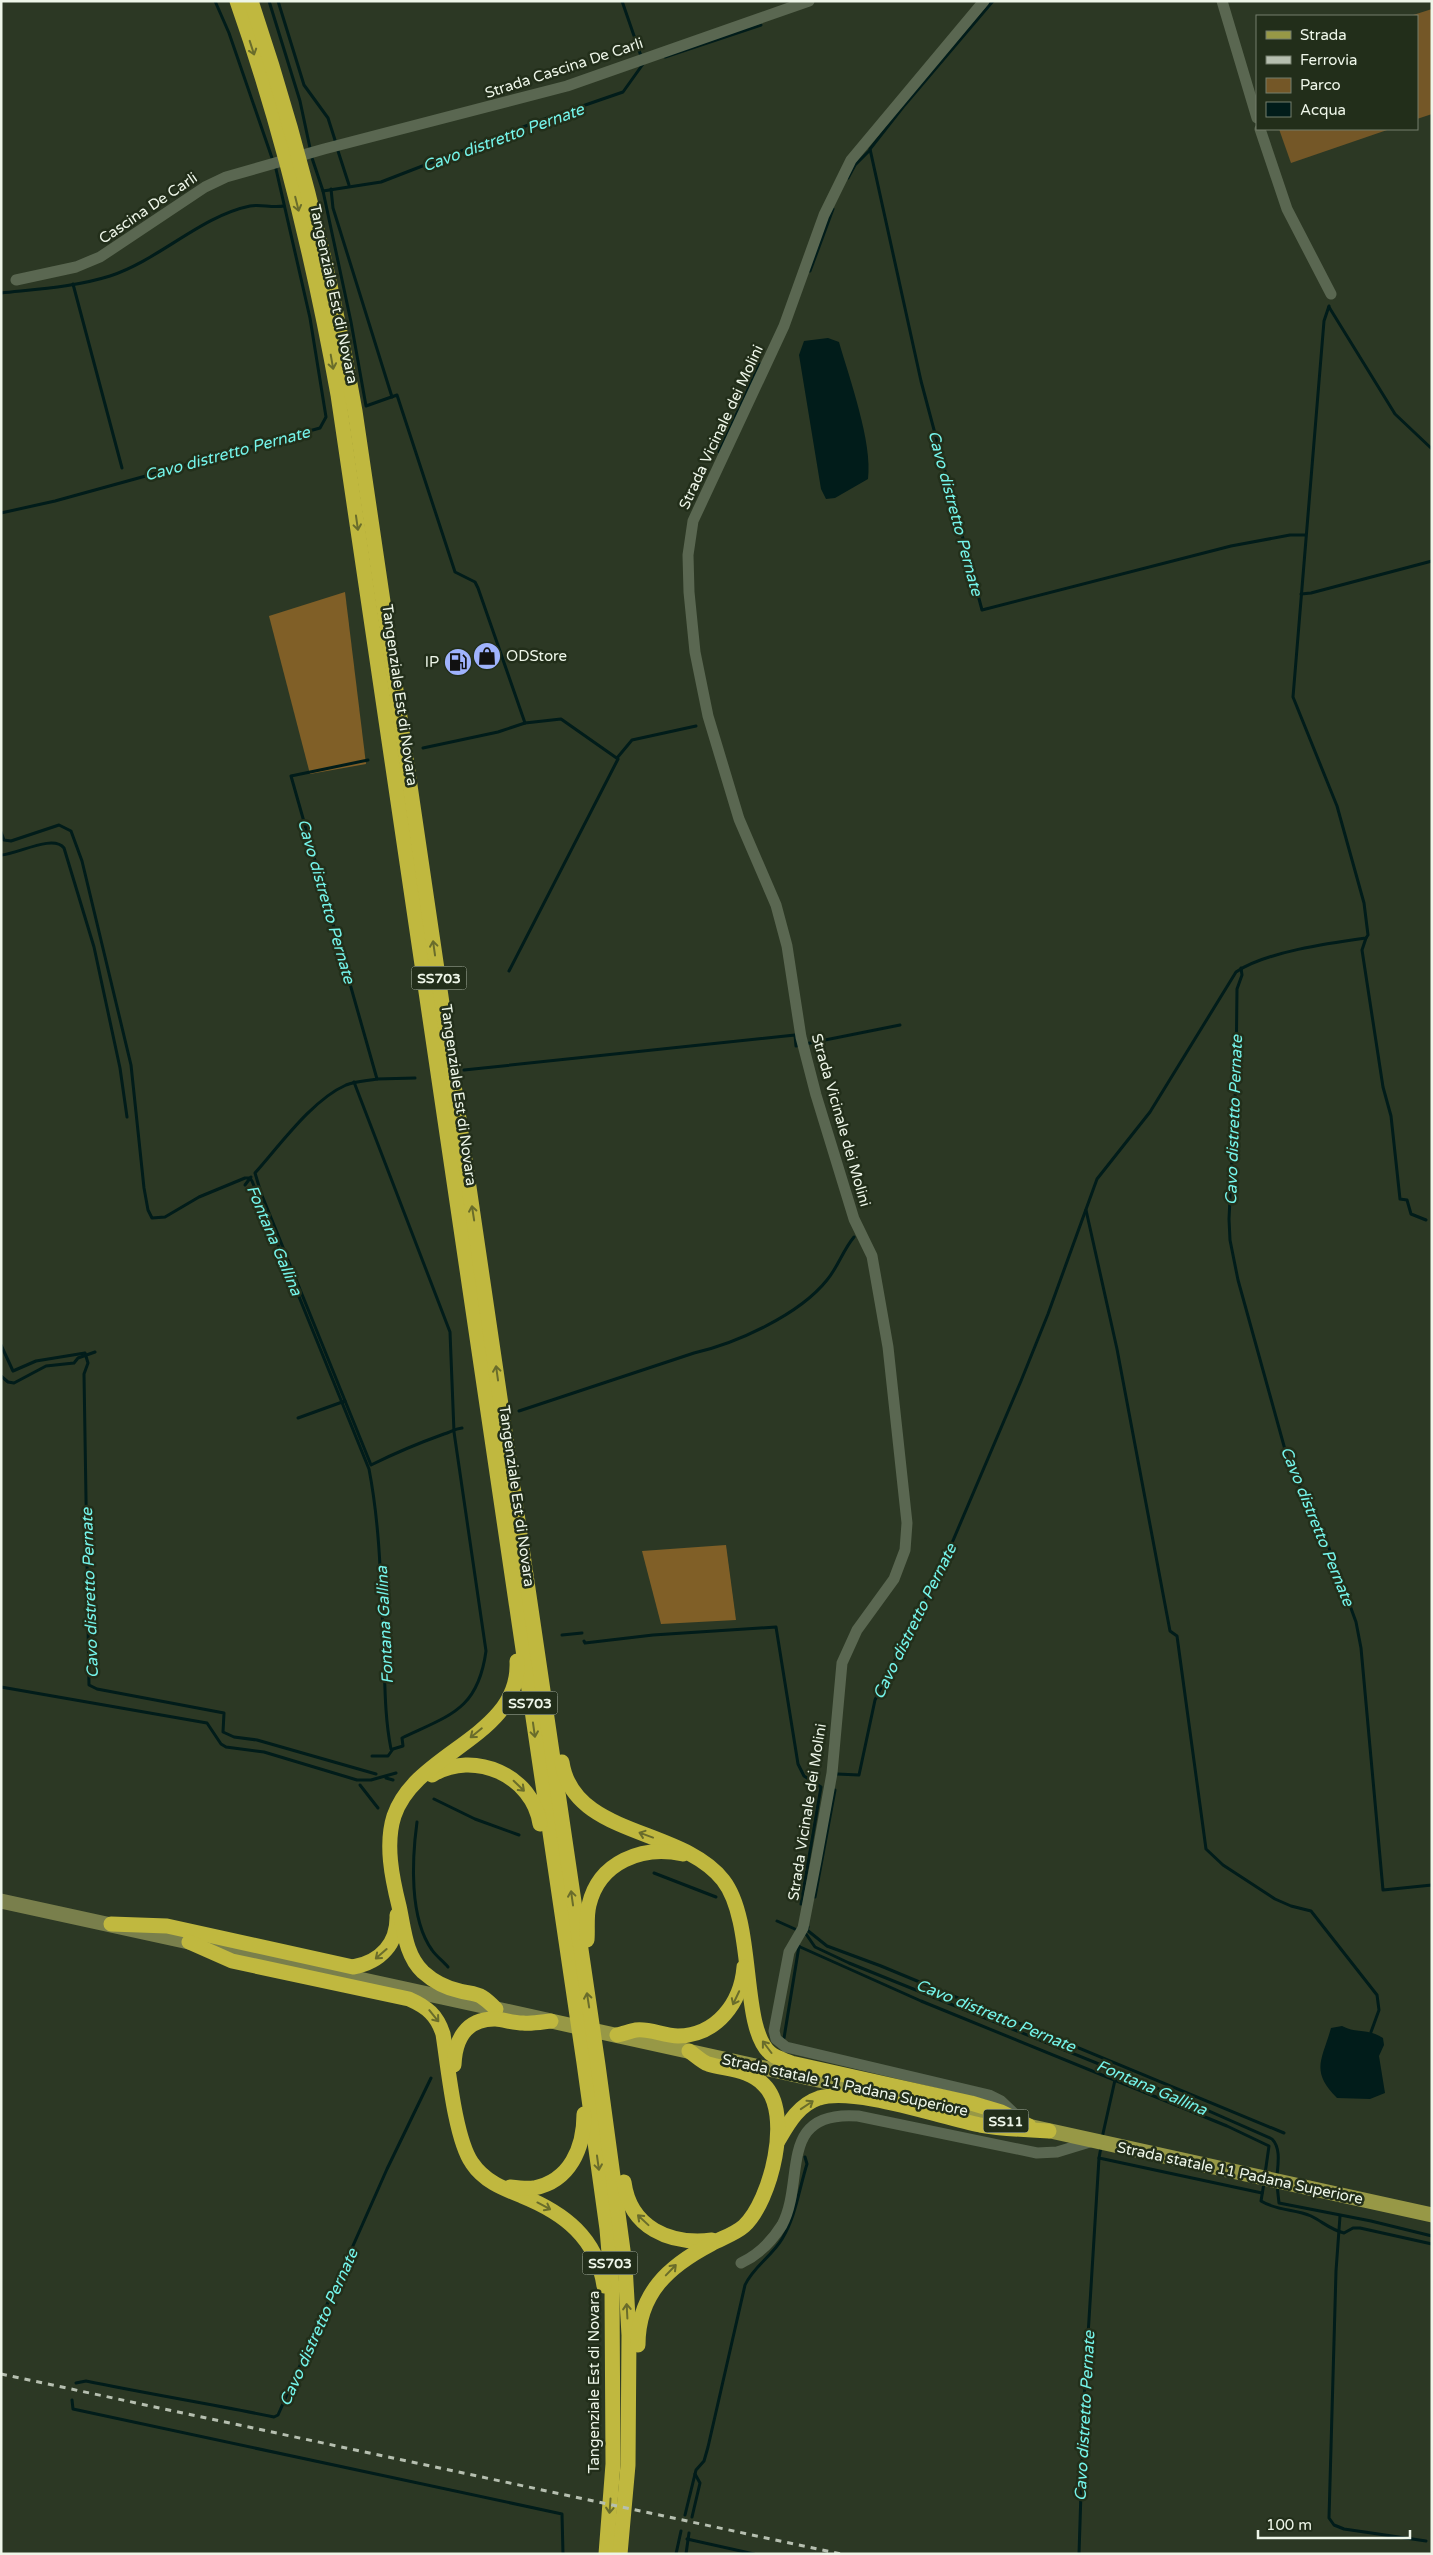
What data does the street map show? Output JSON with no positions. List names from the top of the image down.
{
  "streets": {
    "highway": ["Tangenziale Est di Novara", "SS703"],
    "main road": ["Strada statale 11 Padana Superiore", "SS11"],
    "street": ["Strada Cascina De Carli", "Cascina De Carli", "Strada Vicinale dei Molini"]
  },
  "crossings": [
    ["Strada Cascina De Carli", "Cascina De Carli"],
    ["Tangenziale Est di Novara", "SS703"],
    ["Strada Vicinale dei Molini", "SS703"],
    ["Strada Vicinale dei Molini", "Strada statale 11 Padana Superiore"],
    ["SS703", "Strada statale 11 Padana Superiore"]
  ],
  "water": ["Cavo distretto Pernate", "Fontana Gallina"],
  "places": {
    "shop": ["ODStore"],
    "fuel station": ["IP"]
  },
  "legend": [
    "Strada",
    "Ferrovia",
    "Parco",
    "Acqua"
  ],
  "scale_bar": "100 m"
}
